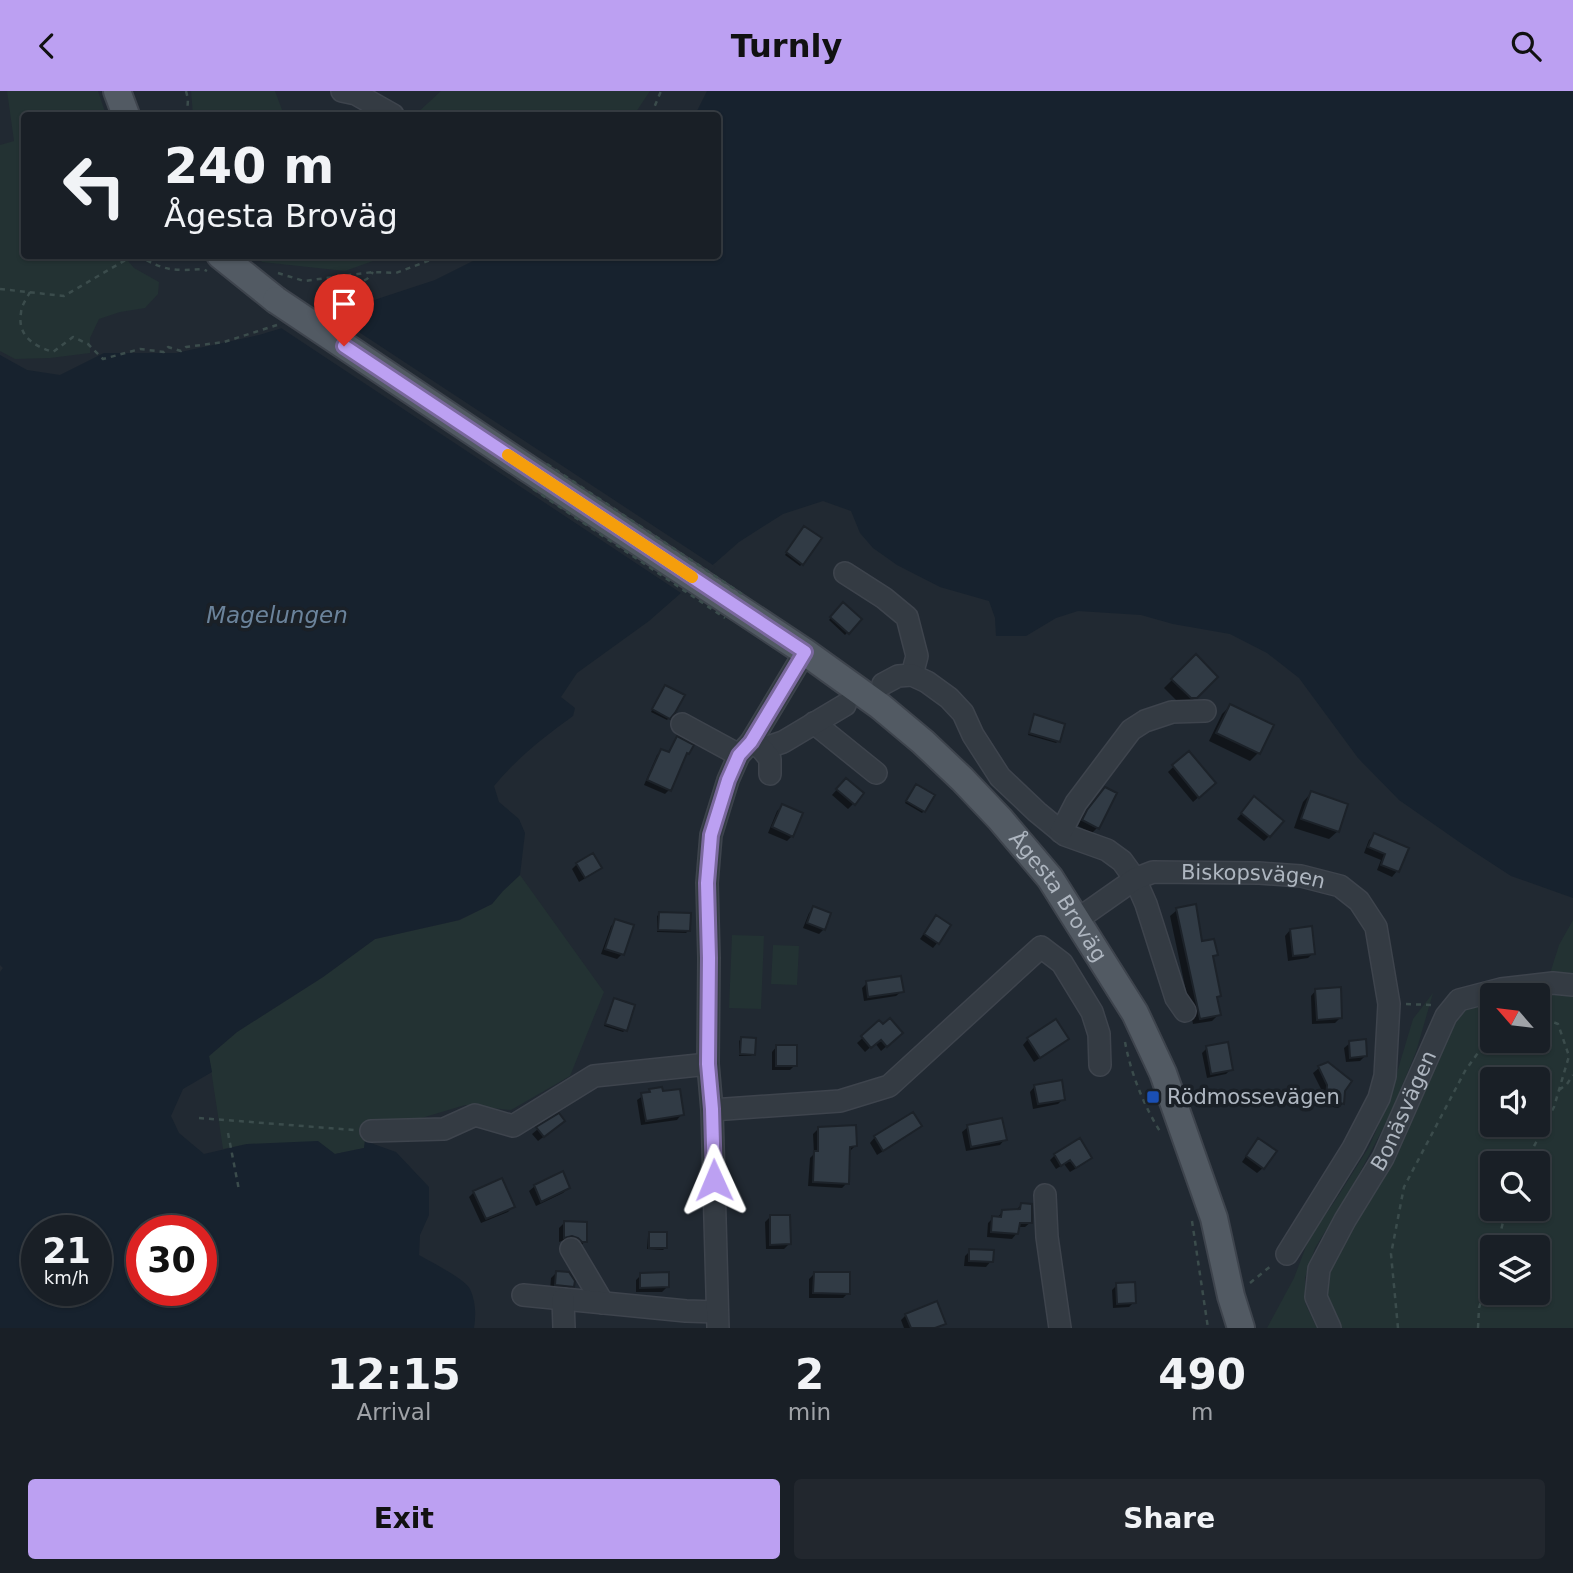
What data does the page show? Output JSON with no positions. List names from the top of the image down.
{
  "streets": {
    "main road": ["Ågesta Broväg"],
    "street": ["Biskopsvägen", "Bonäsvägen"]
  },
  "crossings": [
    ["Biskopsvägen", "Ågesta Broväg"]
  ],
  "water": ["Magelungen"],
  "places": {
    "transit": ["Rödmossevägen"]
  },
  "north": "top left",
  "page": {
    "header": "Turnly",
    "turn": ["240 m", "Ågesta Broväg"],
    "speed": "21 km/h",
    "limit": "30",
    "eta": [
      "12:15",
      "Arrival",
      "2",
      "min",
      "490",
      "m"
    ],
    "buttons": ["Exit", "Share"]
  }
}
